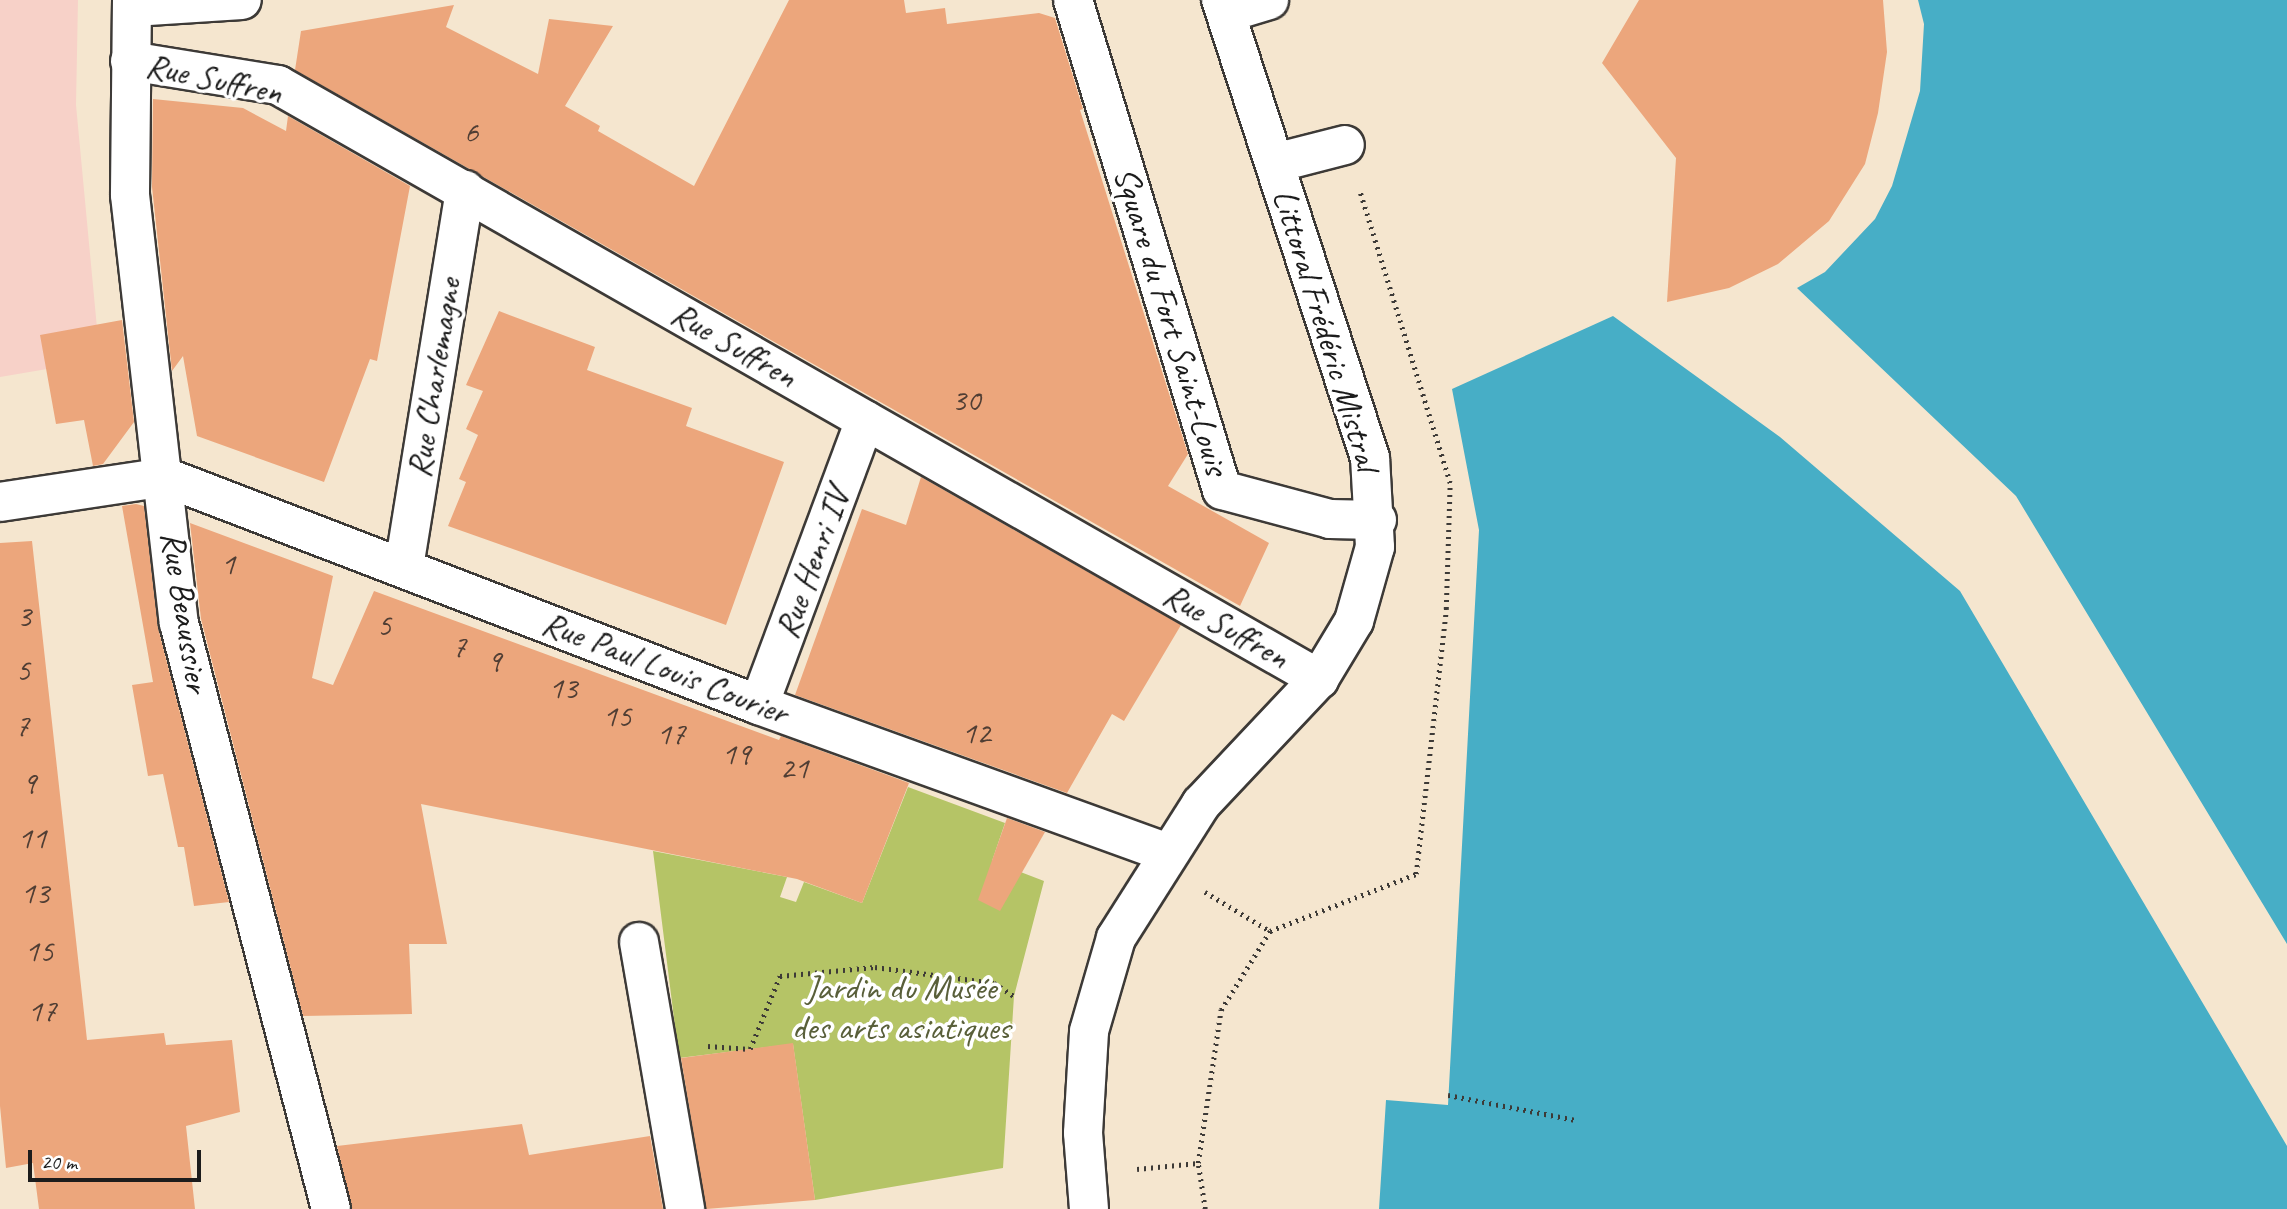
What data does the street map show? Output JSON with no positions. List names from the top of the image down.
{
  "streets": {
    "street": [
      "Rue Suffren",
      "Square du Fort Saint-Louis",
      "Littoral Frédéric Mistral",
      "Rue Charlemagne",
      "Rue Henri IV",
      "Rue Beaussier",
      "Rue Paul Louis Courier"
    ]
  },
  "crossings": [
    ["Rue Suffren", "Littoral Frédéric Mistral"],
    ["Rue Suffren", "Rue Charlemagne"],
    ["Rue Suffren", "Rue Henri IV"],
    ["Rue Suffren", "Rue Beaussier"],
    ["Square du Fort Saint-Louis", "Littoral Frédéric Mistral"],
    ["Littoral Frédéric Mistral", "Rue Paul Louis Courier"],
    ["Rue Charlemagne", "Rue Paul Louis Courier"],
    ["Rue Henri IV", "Rue Paul Louis Courier"],
    ["Rue Beaussier", "Rue Paul Louis Courier"]
  ],
  "parks": ["Jardin du Musée des arts asiatiques"],
  "house_numbers": [
    "6",
    "30",
    "1",
    "3",
    "5",
    "7",
    "9",
    "5",
    "13",
    "15",
    "7",
    "12",
    "17",
    "19",
    "21",
    "9",
    "11",
    "13",
    "15",
    "17"
  ],
  "scale_bar": "20 m"
}
